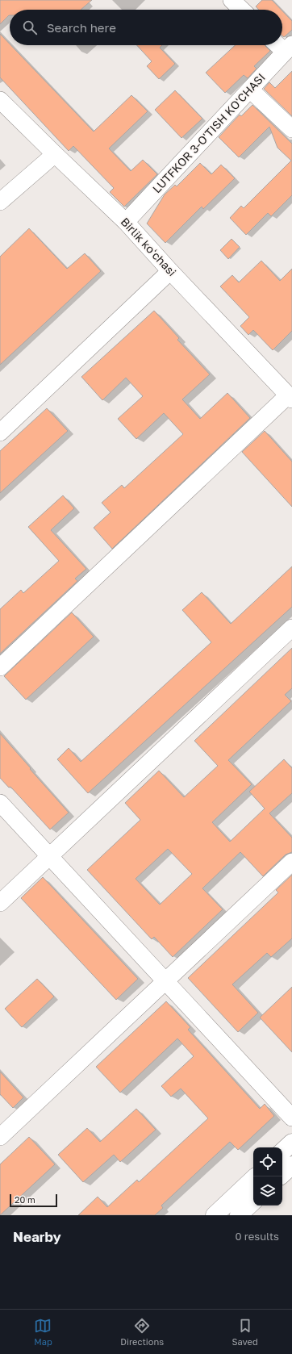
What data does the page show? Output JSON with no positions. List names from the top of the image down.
{
  "streets": {
    "street": ["LUTFKOR 3-O'TISH KO'CHASI", "Birlik koʻchasi"]
  },
  "crossings": [
    ["LUTFKOR 3-O'TISH KO'CHASI", "Birlik koʻchasi"]
  ],
  "scale_bar": "20 m",
  "page": {
    "search": "Search here",
    "scale": "20 m",
    "heading": ["Nearby", "0 results"],
    "nav": ["Map", "Directions", "Saved"]
  }
}
